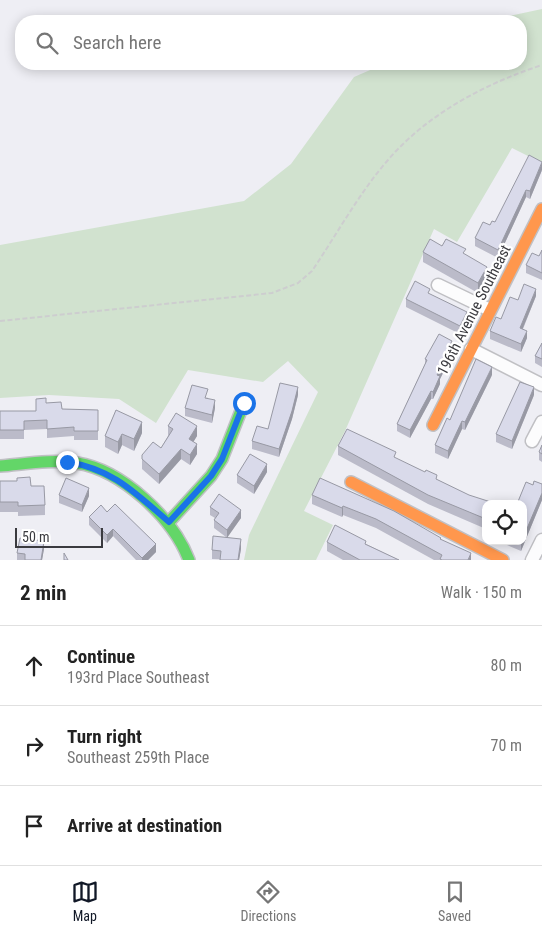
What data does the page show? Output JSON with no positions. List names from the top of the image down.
{
  "streets": {
    "street": ["196th Avenue Southeast"]
  },
  "scale_bar": "50 m",
  "page": {
    "search": "Search here",
    "scale": "50 m",
    "heading": ["2 min", "Walk · 150 m"],
    "list": [
      ["Continue", "193rd Place Southeast", "80 m"],
      ["Turn right", "Southeast 259th Place", "70 m"],
      "Arrive at destination"
    ],
    "nav": ["Map", "Directions", "Saved"]
  }
}
